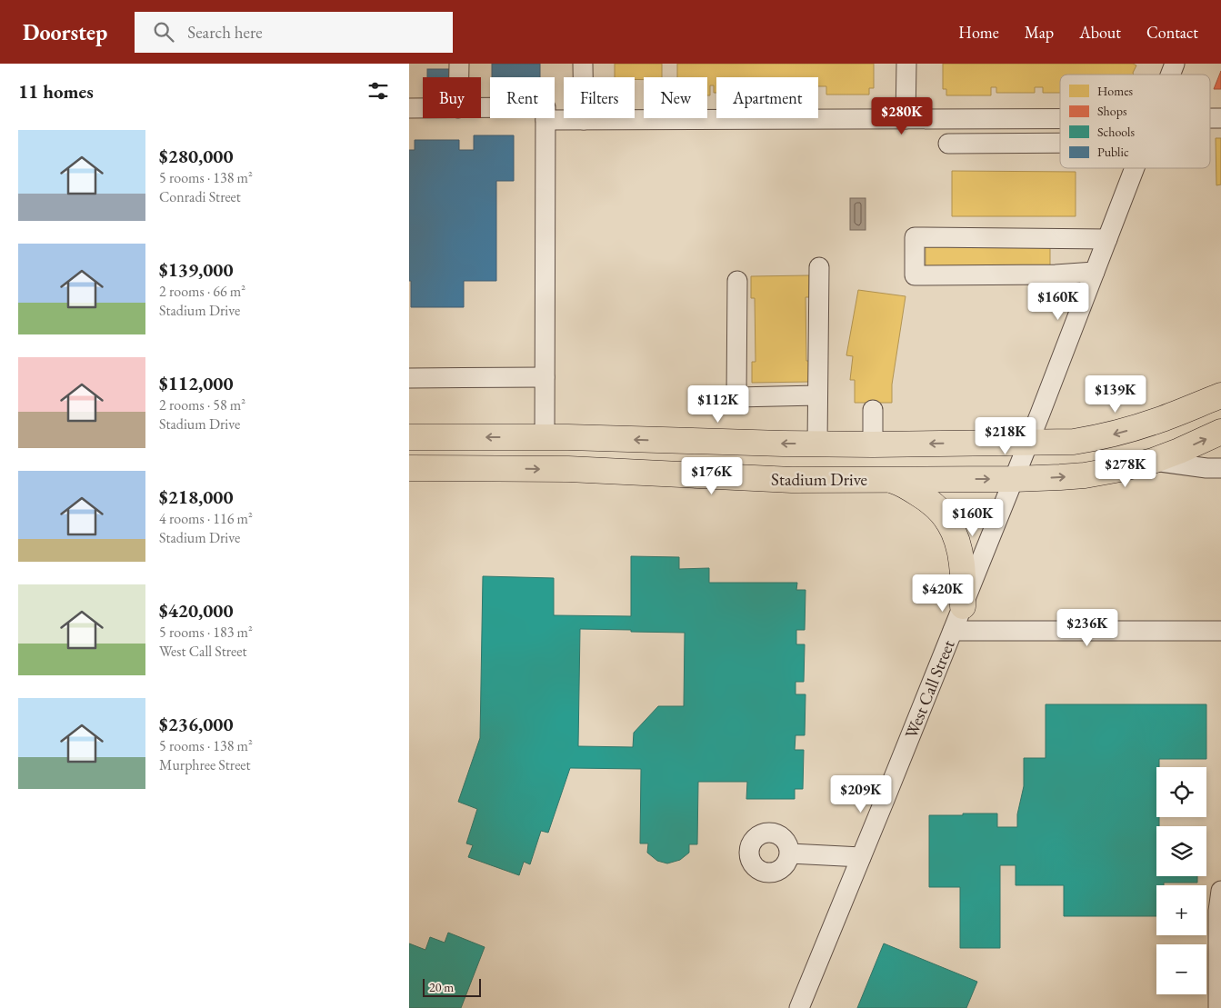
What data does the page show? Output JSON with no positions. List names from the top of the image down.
{
  "streets": {
    "main road": ["Stadium Drive"],
    "street": ["West Call Street"]
  },
  "crossings": [
    ["Stadium Drive", "West Call Street"]
  ],
  "legend": [
    "Homes",
    "Shops",
    "Schools",
    "Public"
  ],
  "scale_bar": "20 m",
  "page": {
    "header": "Doorstep",
    "search": "Search here",
    "nav": [
      "Home",
      "Map",
      "About",
      "Contact"
    ],
    "heading": "11 homes",
    "chip": [
      "Buy",
      "Rent",
      "Filters",
      "New",
      "Apartment"
    ],
    "price": [
      "$280K",
      "$160K",
      "$139K",
      "$112K",
      "$218K",
      "$278K",
      "$176K",
      "$160K",
      "$420K",
      "$236K",
      "$209K"
    ],
    "list": [
      {
        "name": "$280,000",
        "note": "5 rooms · 138 m² · Conradi Street"
      },
      {
        "name": "$139,000",
        "note": "2 rooms · 66 m² · Stadium Drive"
      },
      {
        "name": "$112,000",
        "note": "2 rooms · 58 m² · Stadium Drive"
      },
      {
        "name": "$218,000",
        "note": "4 rooms · 116 m² · Stadium Drive"
      },
      {
        "name": "$420,000",
        "note": "5 rooms · 183 m² · West Call Street"
      },
      {
        "name": "$236,000",
        "note": "5 rooms · 138 m² · Murphree Street"
      }
    ],
    "map_buttons": ["+", "−"],
    "scale": "20 m"
  }
}
